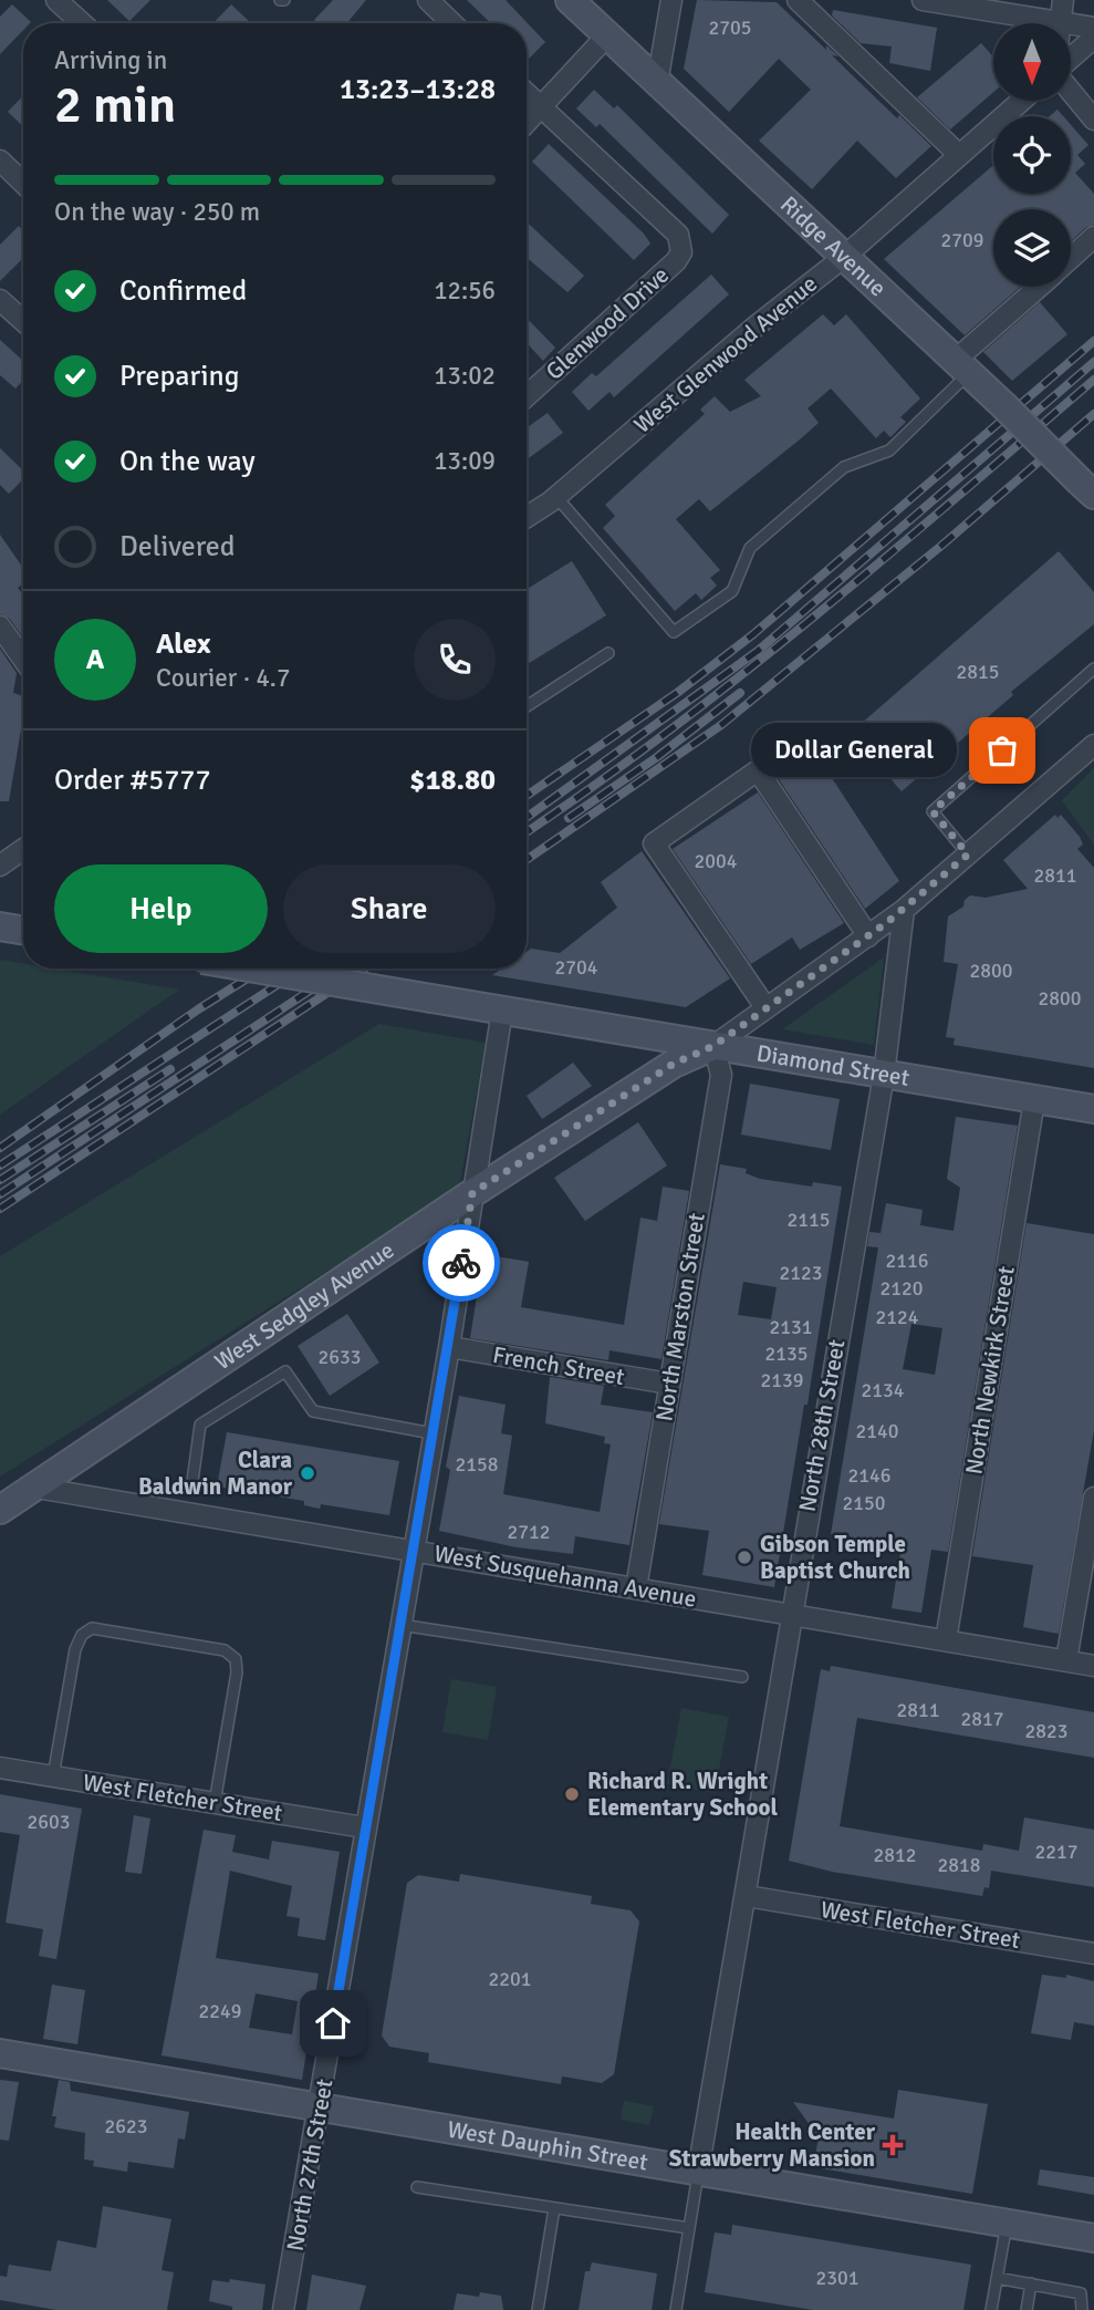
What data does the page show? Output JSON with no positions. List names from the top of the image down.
{
  "streets": {
    "street": [
      "Ridge Avenue",
      "Glenwood Drive",
      "West Glenwood Avenue",
      "Diamond Street",
      "West Sedgley Avenue",
      "North Marston Street",
      "French Street",
      "North Newkirk Street",
      "North 28th Street",
      "West Susquehanna Avenue",
      "West Fletcher Street",
      "West Dauphin Street",
      "North 27th Street"
    ]
  },
  "crossings": [
    ["Ridge Avenue", "West Glenwood Avenue"],
    ["Diamond Street", "West Sedgley Avenue"],
    ["Diamond Street", "North Marston Street"],
    ["Diamond Street", "North Newkirk Street"],
    ["Diamond Street", "North 28th Street"],
    ["Diamond Street", "North 27th Street"],
    ["West Sedgley Avenue", "North Marston Street"],
    ["West Sedgley Avenue", "North 28th Street"],
    ["West Sedgley Avenue", "West Susquehanna Avenue"],
    ["West Sedgley Avenue", "North 27th Street"],
    ["North Marston Street", "French Street"],
    ["North Marston Street", "West Susquehanna Avenue"],
    ["French Street", "North 27th Street"],
    ["North Newkirk Street", "West Susquehanna Avenue"],
    ["North 28th Street", "West Susquehanna Avenue"],
    ["North 28th Street", "West Fletcher Street"],
    ["North 28th Street", "West Dauphin Street"],
    ["West Susquehanna Avenue", "North 27th Street"],
    ["West Fletcher Street", "North 27th Street"],
    ["West Dauphin Street", "North 27th Street"]
  ],
  "places": {
    "other": [
      "Dollar General",
      "Clara Baldwin Manor",
      "Gibson Temple Baptist Church",
      "Richard R. Wright Elementary School"
    ],
    "health": ["Health Center Strawberry Mansion"]
  },
  "house_numbers": [
    "2705",
    "2709",
    "2815",
    "2004",
    "2811",
    "2704",
    "2800",
    "2800",
    "2115",
    "2116",
    "2123",
    "2120",
    "2124",
    "2131",
    "2135",
    "2633",
    "2139",
    "2134",
    "2140",
    "2158",
    "2146",
    "2150",
    "2712",
    "2811",
    "2817",
    "2823",
    "2603",
    "2217",
    "2812",
    "2818",
    "2201",
    "2249",
    "2623",
    "2301"
  ],
  "north": "bottom",
  "page": {
    "heading": ["2 min", "Arriving in", "13:23–13:28"],
    "panel": [
      "Alex",
      "Courier · 4.7",
      "Order #5777",
      "$18.80"
    ],
    "bar": "On the way · 250 m",
    "list": [
      ["Confirmed", "12:56"],
      ["Preparing", "13:02"],
      ["On the way", "13:09"],
      "Delivered"
    ],
    "round": "A",
    "bubble": "Dollar General",
    "buttons": ["Help", "Share"]
  }
}
